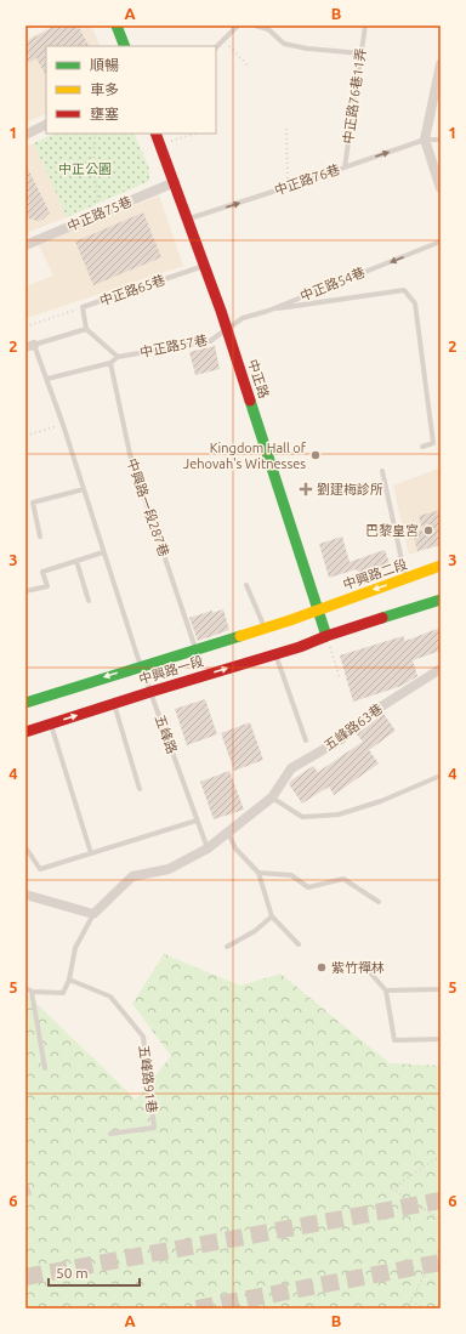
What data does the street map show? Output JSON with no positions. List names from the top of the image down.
{
  "streets": {
    "street": [
      "中正路75巷",
      "中正路",
      "中興路二段",
      "中興路一段",
      "五峰路63巷"
    ],
    "lane": [
      "中正路76巷11弄",
      "中正路76巷",
      "中正路54巷",
      "中正路65巷",
      "中正路57巷",
      "中興路一段287巷",
      "五峰路",
      "五峰路91巷"
    ]
  },
  "crossings": [
    ["中正路76巷11弄", "中正路76巷"],
    ["中正路76巷", "中正路"],
    ["中正路75巷", "中正路"],
    ["中正路54巷", "中正路57巷"],
    ["中正路54巷", "中正路"],
    ["中正路65巷", "中正路"],
    ["中正路57巷", "中正路"],
    ["中正路", "中興路二段"],
    ["中正路", "中興路一段"],
    ["中興路一段287巷", "中興路一段"],
    ["中興路二段", "中興路一段"],
    ["中興路一段", "五峰路"],
    ["五峰路63巷", "五峰路"]
  ],
  "one_way": ["中正路76巷", "中正路54巷"],
  "parks": ["中正公園"],
  "places": {
    "other": ["Kingdom Hall of Jehovah's Witnesses", "巴黎皇宮", "紫竹禪林"],
    "health": ["劉建梅診所"]
  },
  "legend": ["順暢", "車多", "壅塞"],
  "scale_bar": "50 m",
  "grid": {
    "columns": ["A", "B"],
    "rows": [
      "1",
      "2",
      "3",
      "4",
      "5",
      "6"
    ]
  }
}
